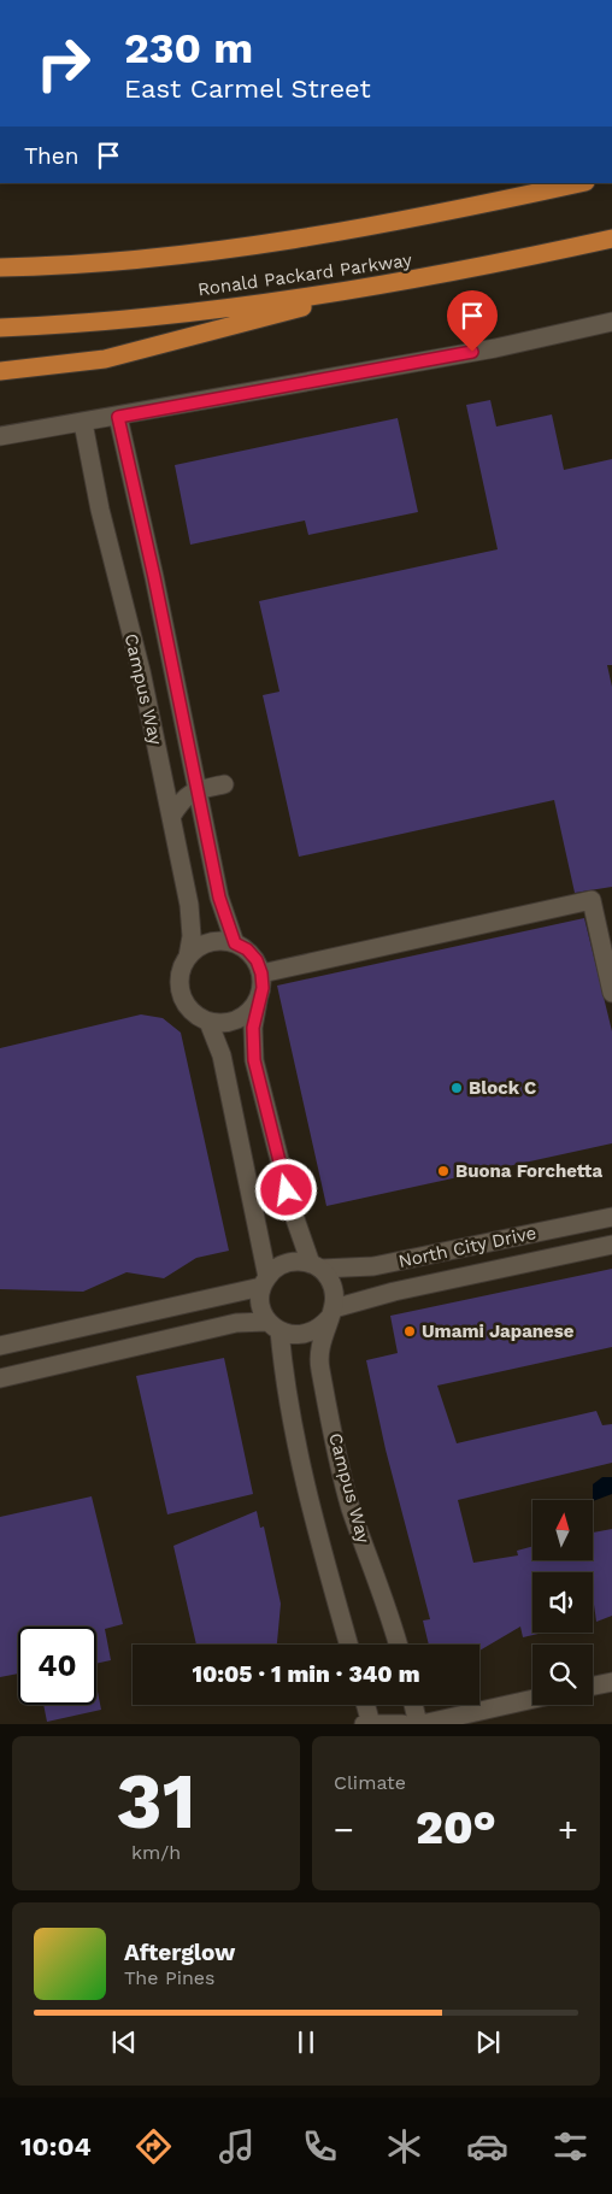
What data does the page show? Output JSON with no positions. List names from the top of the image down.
{
  "streets": {
    "highway": ["Ronald Packard Parkway"],
    "street": ["Campus Way", "North City Drive"]
  },
  "crossings": [
    ["Campus Way", "North City Drive"]
  ],
  "places": ["Block C", "Buona Forchetta", "Umami Japanese"],
  "north": "top",
  "page": {
    "turn": ["230 m", "East Carmel Street"],
    "then": "Then",
    "limit": "40",
    "trip": "10:05 · 1 min · 340 m",
    "tile": [
      ["31", "km/h"],
      "Climate"
    ],
    "heat": ["−", "20°", "+"],
    "song": ["Afterglow", "The Pines"],
    "tabs": "10:04"
  }
}
